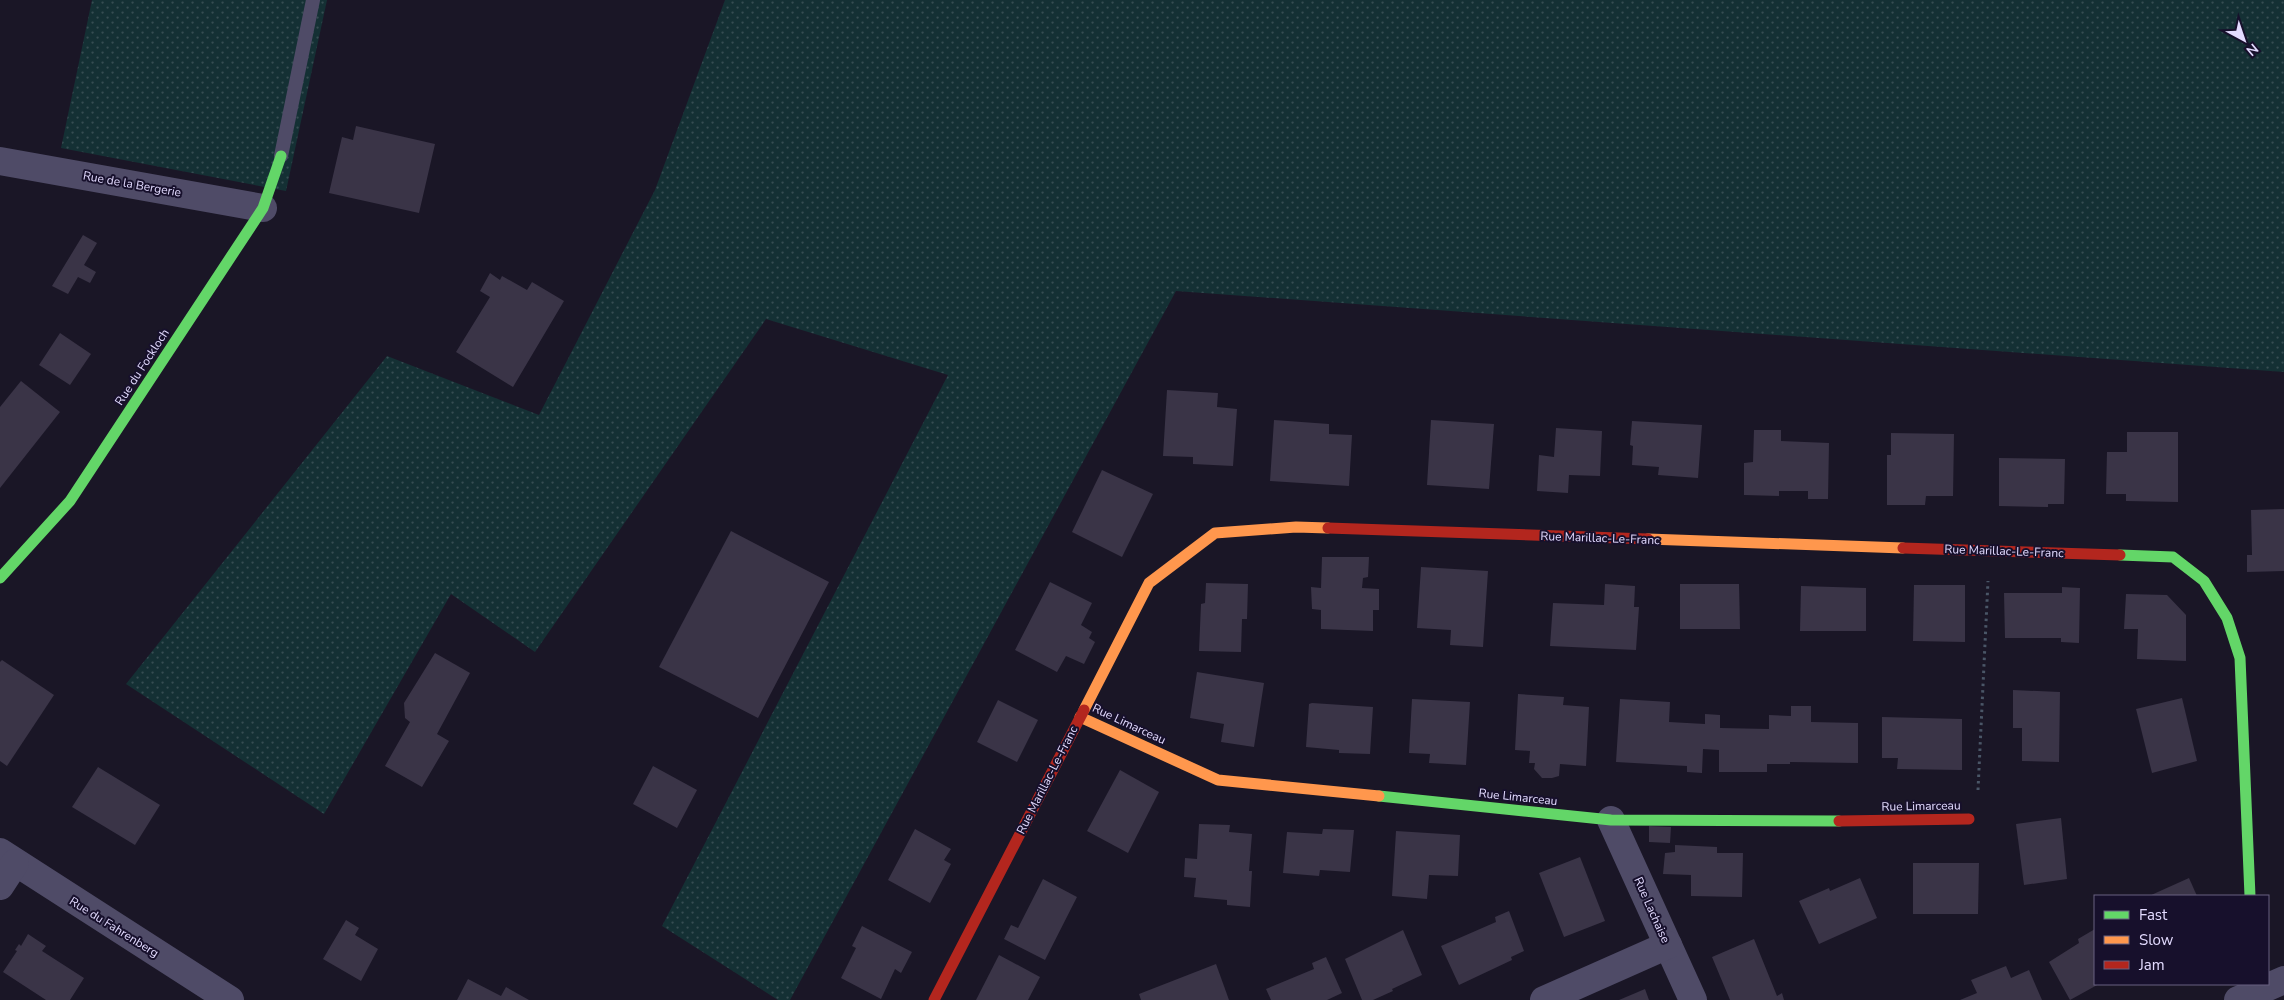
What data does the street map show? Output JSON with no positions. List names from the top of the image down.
{
  "streets": {
    "street": [
      "Rue de la Bergerie",
      "Rue du Fockloch",
      "Rue Marillac-Le-Franc",
      "Rue Limarceau",
      "Rue Lachaise",
      "Rue du Fahrenberg"
    ]
  },
  "crossings": [
    ["Rue de la Bergerie", "Rue du Fockloch"],
    ["Rue Marillac-Le-Franc", "Rue Limarceau"],
    ["Rue Limarceau", "Rue Lachaise"]
  ],
  "legend": ["Fast", "Slow", "Jam"],
  "north": "bottom right"
}
